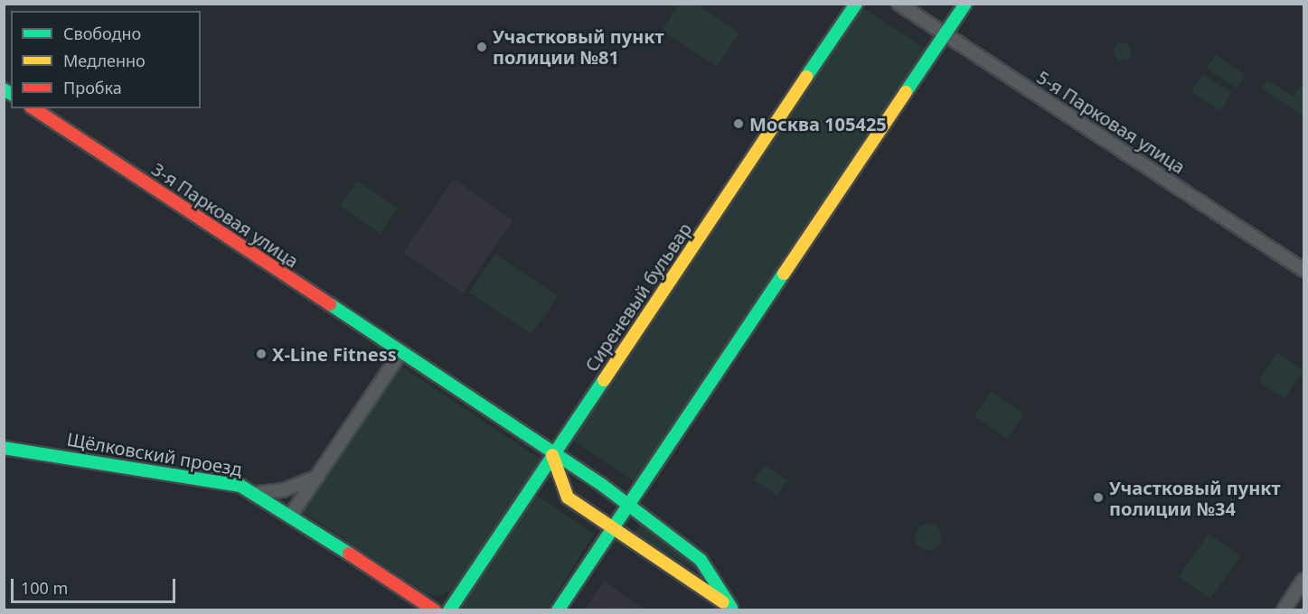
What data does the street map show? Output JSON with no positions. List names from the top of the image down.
{
  "streets": {
    "street": [
      "5-я Парковая улица",
      "3-я Парковая улица",
      "Сиреневый бульвар",
      "Щёлковский проезд"
    ]
  },
  "crossings": [
    ["3-я Парковая улица", "Сиреневый бульвар"]
  ],
  "places": [
    "Участковый пункт полиции №81",
    "Москва 105425",
    "X-Line Fitness",
    "Участковый пункт полиции №34"
  ],
  "legend": ["Свободно", "Медленно", "Пробка"],
  "scale_bar": "100 m"
}
